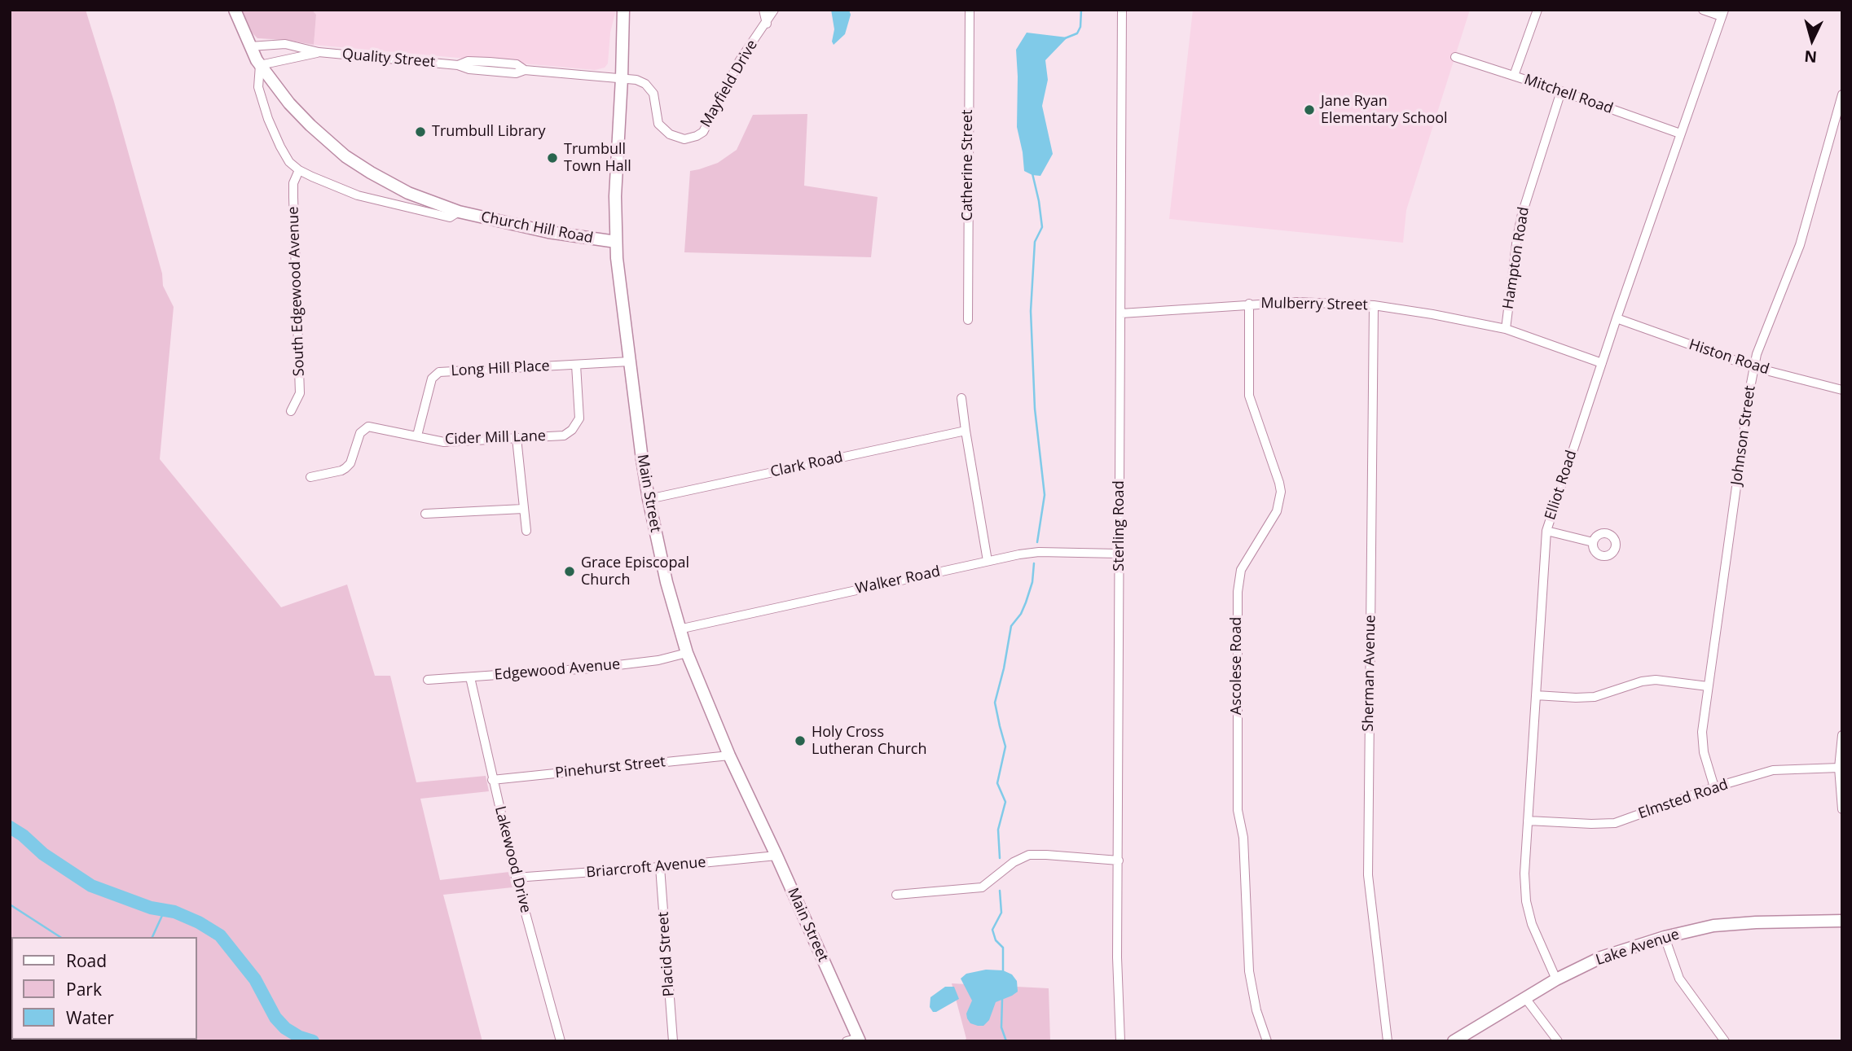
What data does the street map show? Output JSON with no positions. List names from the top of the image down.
{
  "streets": {
    "main road": ["Church Hill Road", "Main Street", "Lake Avenue"],
    "street": [
      "Quality Street",
      "Mayfield Drive",
      "Mitchell Road",
      "Catherine Street",
      "Hampton Road",
      "South Edgewood Avenue",
      "Mulberry Street",
      "Histon Road",
      "Long Hill Place",
      "Johnson Street",
      "Cider Mill Lane",
      "Clark Road",
      "Elliot Road",
      "Sterling Road",
      "Walker Road",
      "Ascolese Road",
      "Edgewood Avenue",
      "Sherman Avenue",
      "Pinehurst Street",
      "Elmsted Road",
      "Lakewood Drive",
      "Briarcroft Avenue",
      "Placid Street"
    ]
  },
  "crossings": [
    ["Quality Street", "Mayfield Drive"],
    ["Quality Street", "Church Hill Road"],
    ["Quality Street", "Main Street"],
    ["Mayfield Drive", "Main Street"],
    ["Mitchell Road", "Hampton Road"],
    ["Mitchell Road", "Elliot Road"],
    ["Church Hill Road", "South Edgewood Avenue"],
    ["Church Hill Road", "Main Street"],
    ["Hampton Road", "Mulberry Street"],
    ["Hampton Road", "Elliot Road"],
    ["Mulberry Street", "Sterling Road"],
    ["Mulberry Street", "Ascolese Road"],
    ["Mulberry Street", "Sherman Avenue"],
    ["Histon Road", "Johnson Street"],
    ["Histon Road", "Elliot Road"],
    ["Long Hill Place", "Cider Mill Lane"],
    ["Long Hill Place", "Main Street"],
    ["Johnson Street", "Elmsted Road"],
    ["Clark Road", "Main Street"],
    ["Elliot Road", "Elmsted Road"],
    ["Elliot Road", "Lake Avenue"],
    ["Main Street", "Walker Road"],
    ["Main Street", "Edgewood Avenue"],
    ["Main Street", "Pinehurst Street"],
    ["Main Street", "Briarcroft Avenue"],
    ["Sterling Road", "Walker Road"],
    ["Edgewood Avenue", "Lakewood Drive"],
    ["Pinehurst Street", "Lakewood Drive"],
    ["Lakewood Drive", "Briarcroft Avenue"],
    ["Briarcroft Avenue", "Placid Street"]
  ],
  "places": [
    "Jane Ryan Elementary School",
    "Trumbull Library",
    "Trumbull Town Hall",
    "Grace Episcopal Church",
    "Holy Cross Lutheran Church"
  ],
  "legend": ["Road", "Park", "Water"],
  "north": "bottom"
}
